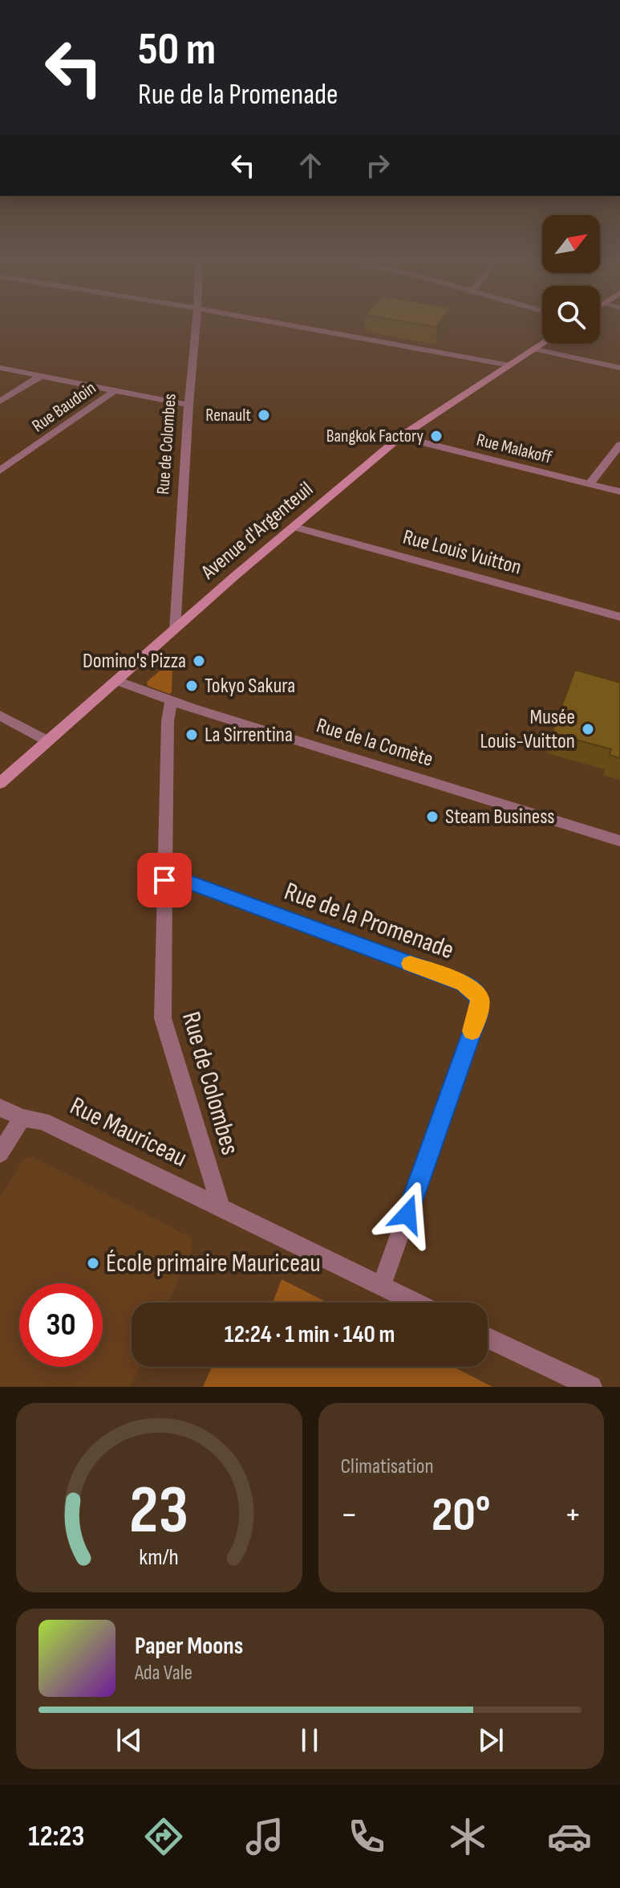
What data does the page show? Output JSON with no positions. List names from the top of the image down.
{
  "streets": {
    "main road": ["Avenue d'Argenteuil"],
    "street": [
      "Rue Baudoin",
      "Rue de Colombes",
      "Rue Malakoff",
      "Rue Louis Vuitton",
      "Rue de la Comète",
      "Rue de la Promenade",
      "Rue Mauriceau"
    ]
  },
  "crossings": [
    ["Rue de Colombes", "Avenue d'Argenteuil"],
    ["Rue de Colombes", "Rue de la Comète"],
    ["Rue de Colombes", "Rue de la Promenade"],
    ["Rue de Colombes", "Rue Mauriceau"],
    ["Rue Malakoff", "Avenue d'Argenteuil"],
    ["Avenue d'Argenteuil", "Rue Louis Vuitton"],
    ["Avenue d'Argenteuil", "Rue de la Comète"],
    ["Rue de la Promenade", "Rue Mauriceau"]
  ],
  "places": [
    "Renault",
    "Bangkok Factory",
    "Domino's Pizza",
    "Tokyo Sakura",
    "Musée Louis-Vuitton",
    "La Sirrentina",
    "Steam Business",
    "École primaire Mauriceau"
  ],
  "north": "top right",
  "page": {
    "turn": ["50 m", "Rue de la Promenade"],
    "limit": "30",
    "trip": "12:24 · 1 min · 140 m",
    "tile": "Climatisation",
    "heat": ["−", "20°", "+"],
    "song": ["Paper Moons", "Ada Vale"],
    "tabs": "12:23",
    "gauge": ["23", "km/h"]
  }
}
